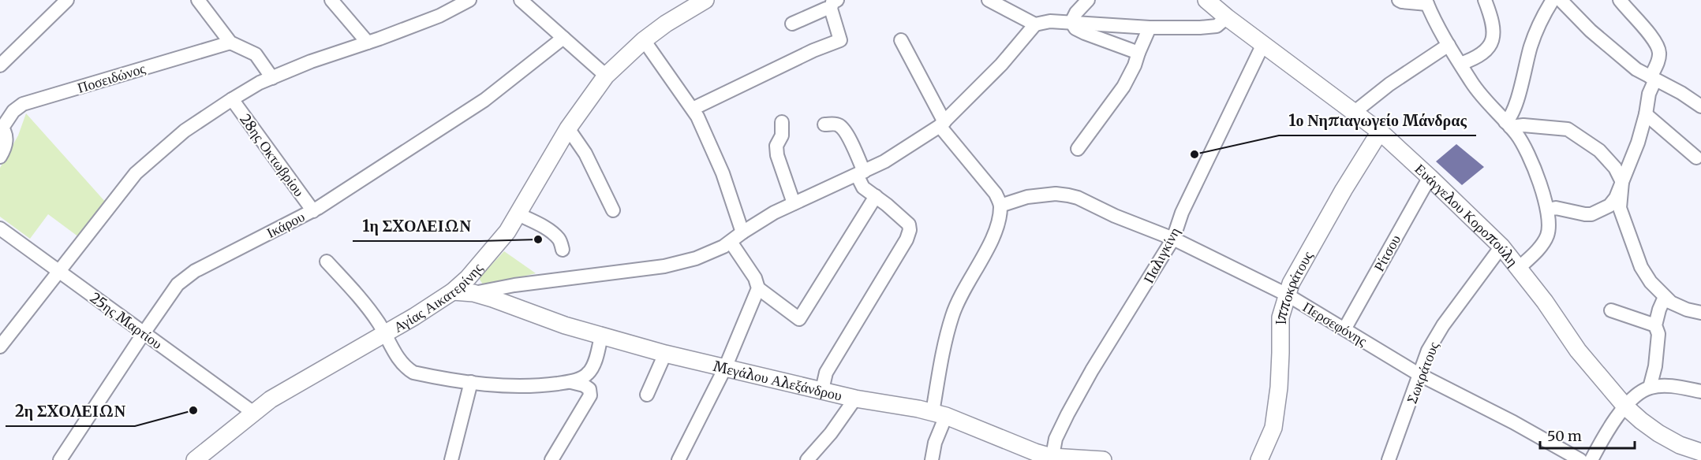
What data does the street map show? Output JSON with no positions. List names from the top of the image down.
{
  "streets": {
    "street": [
      "Ποσειδώνος",
      "28ης Οκτωβρίου",
      "Ευάγγελου Κοροπούλη",
      "Ικάρου",
      "Ρίτσου",
      "Παλιγκίνη",
      "Ιπποκράτους",
      "Αγίας Αικατερίνης",
      "25ης Μαρτίου",
      "Περσεφόνης",
      "Σωκράτους",
      "Μεγάλου Αλεξάνδρου"
    ]
  },
  "crossings": [
    ["28ης Οκτωβρίου", "Ικάρου"],
    ["Ευάγγελου Κοροπούλη", "Ρίτσου"],
    ["Ευάγγελου Κοροπούλη", "Παλιγκίνη"],
    ["Ευάγγελου Κοροπούλη", "Ιπποκράτους"],
    ["Ευάγγελου Κοροπούλη", "Σωκράτους"],
    ["Ικάρου", "25ης Μαρτίου"],
    ["Ρίτσου", "Περσεφόνης"],
    ["Παλιγκίνη", "Περσεφόνης"],
    ["Παλιγκίνη", "Μεγάλου Αλεξάνδρου"],
    ["Ιπποκράτους", "Περσεφόνης"],
    ["Αγίας Αικατερίνης", "25ης Μαρτίου"],
    ["Αγίας Αικατερίνης", "Μεγάλου Αλεξάνδρου"],
    ["Περσεφόνης", "Σωκράτους"]
  ],
  "places": ["1ο Νηπιαγωγείο Μάνδρας", "1η ΣΧΟΛΕΙΩΝ", "2η ΣΧΟΛΕΙΩΝ"],
  "scale_bar": "50 m"
}
